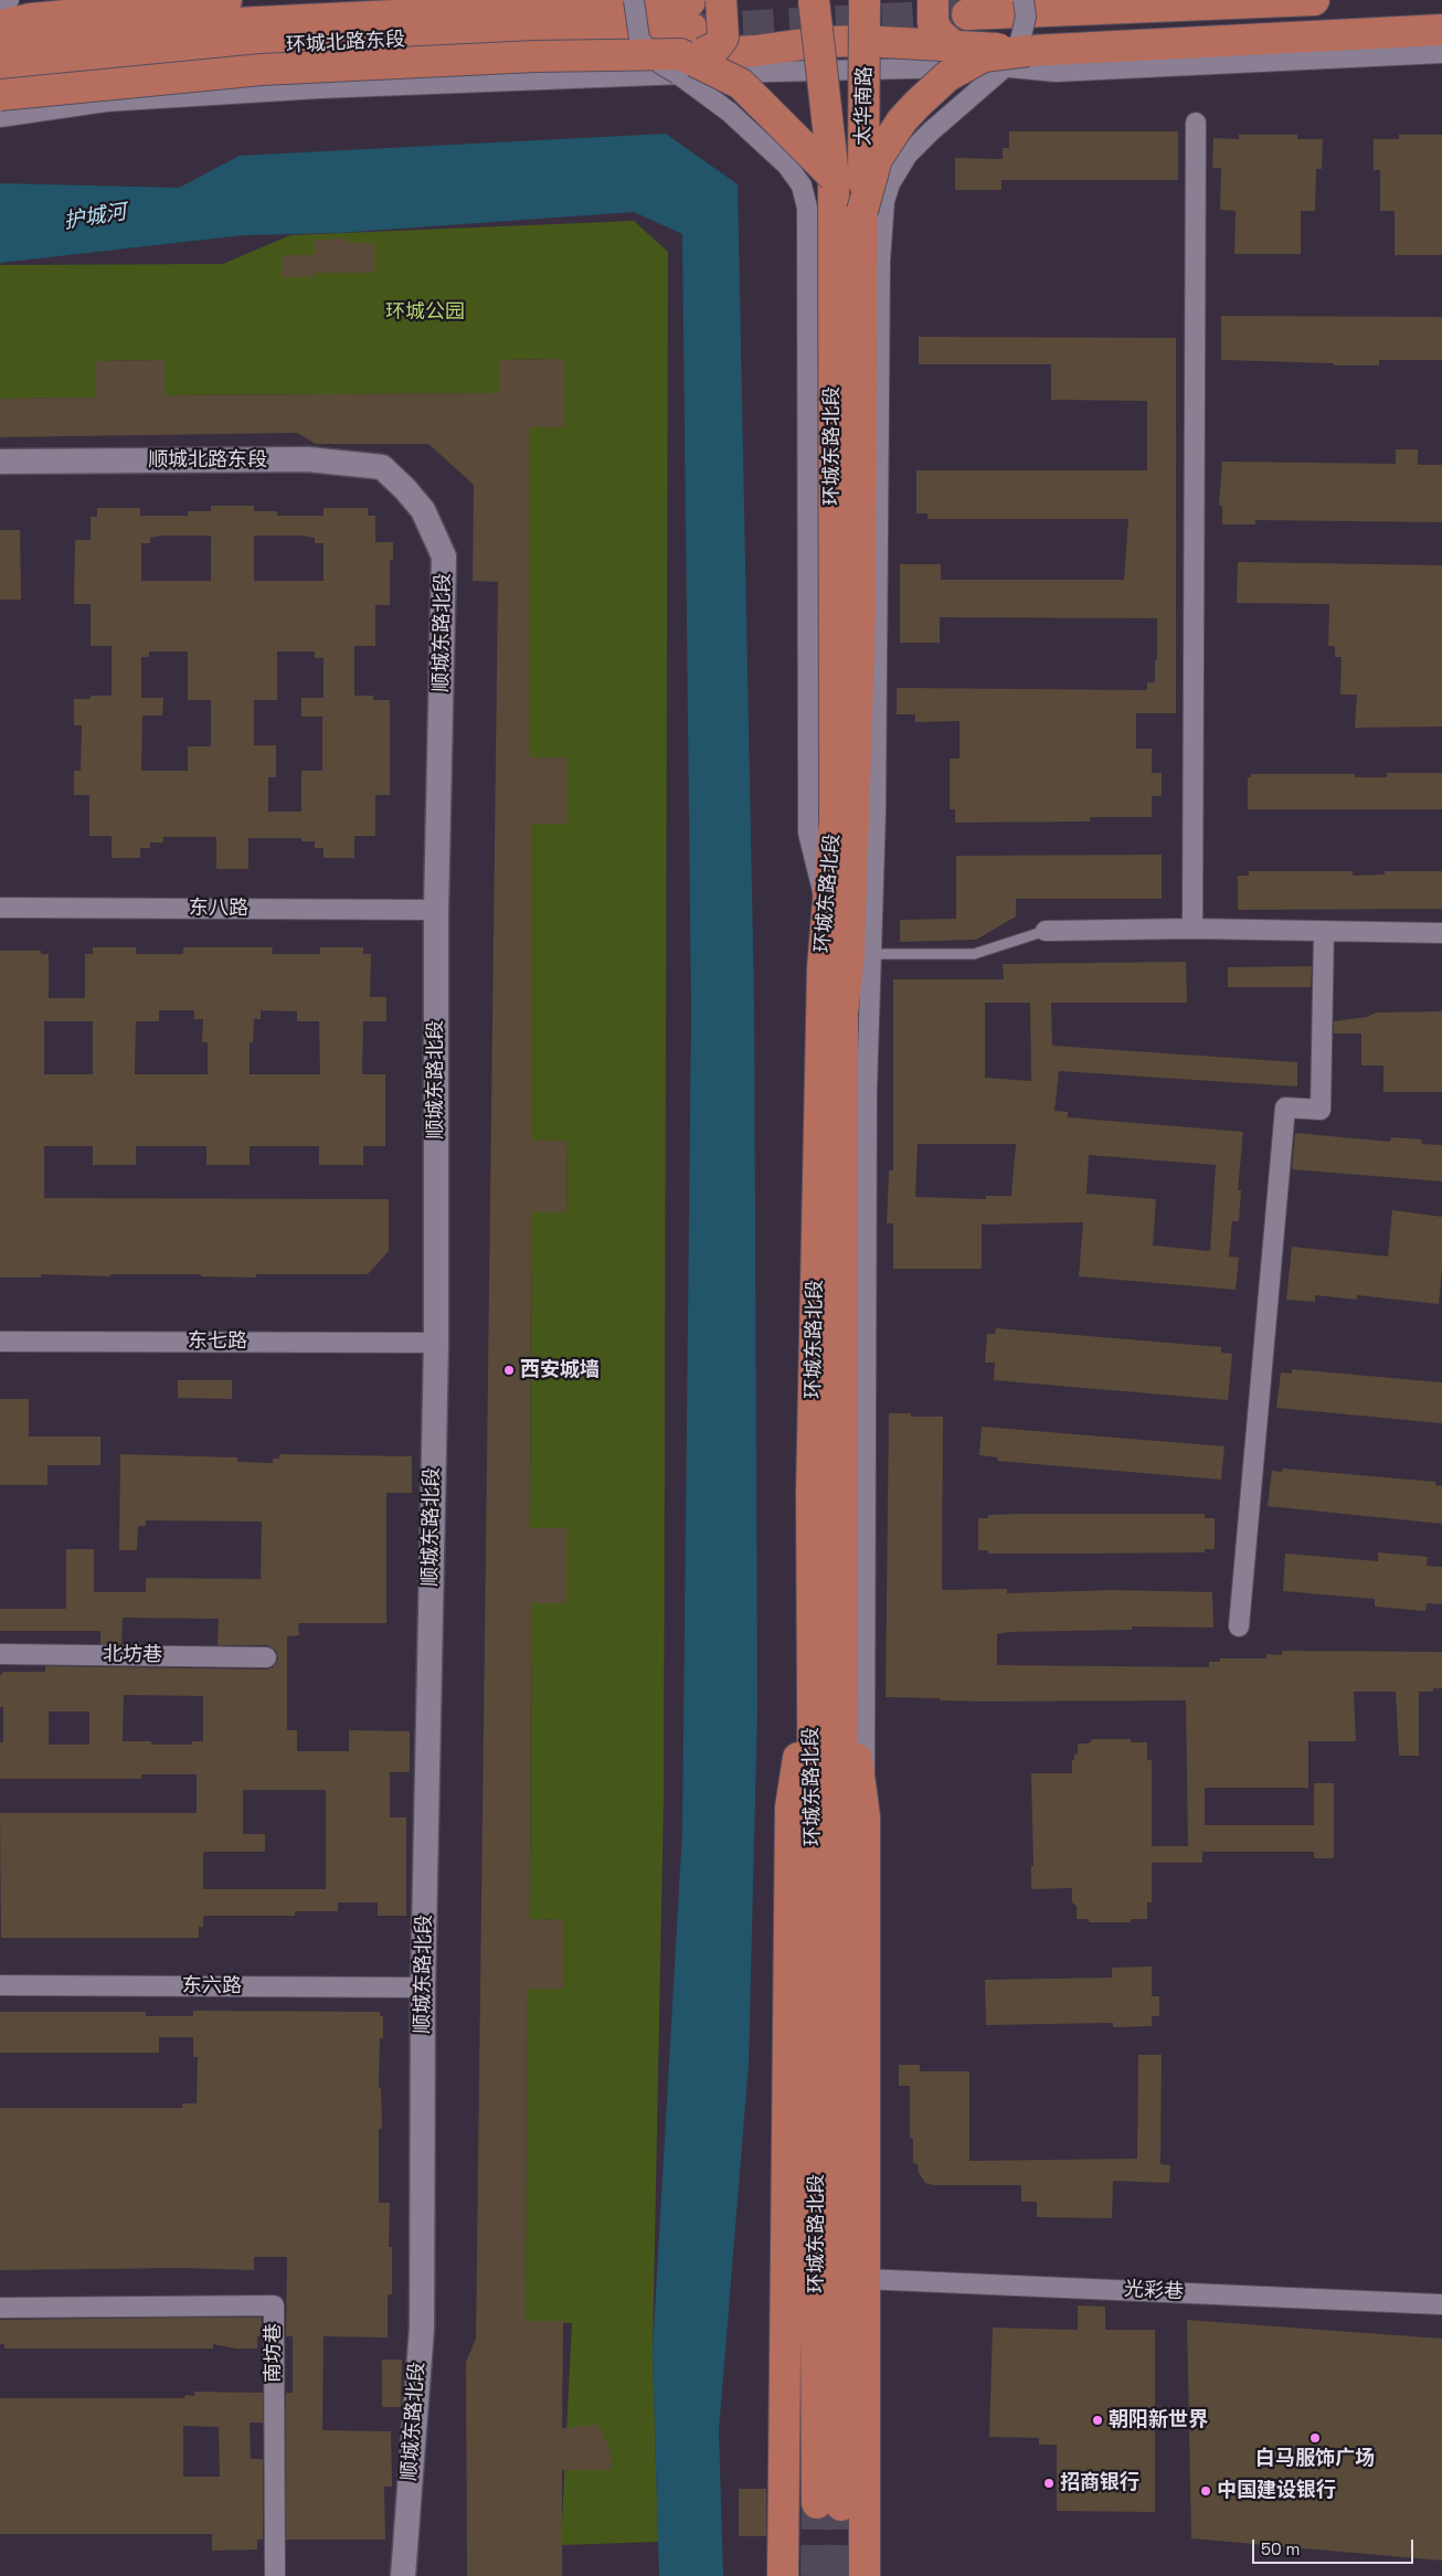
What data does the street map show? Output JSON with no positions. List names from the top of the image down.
{
  "streets": {
    "main road": ["环城北路东段", "太华南路", "环城东路北段"],
    "street": [
      "顺城北路东段",
      "顺城东路北段",
      "东八路",
      "东七路",
      "北坊巷",
      "东六路",
      "光彩巷",
      "南坊巷"
    ]
  },
  "crossings": [
    ["太华南路", "环城东路北段"],
    ["顺城北路东段", "顺城东路北段"],
    ["顺城东路北段", "东八路"],
    ["顺城东路北段", "东七路"],
    ["顺城东路北段", "东六路"]
  ],
  "water": ["护城河"],
  "parks": ["环城公园"],
  "places": [
    "西安城墙",
    "朝阳新世界",
    "白马服饰广场",
    "招商银行",
    "中国建设银行"
  ],
  "scale_bar": "50 m"
}
